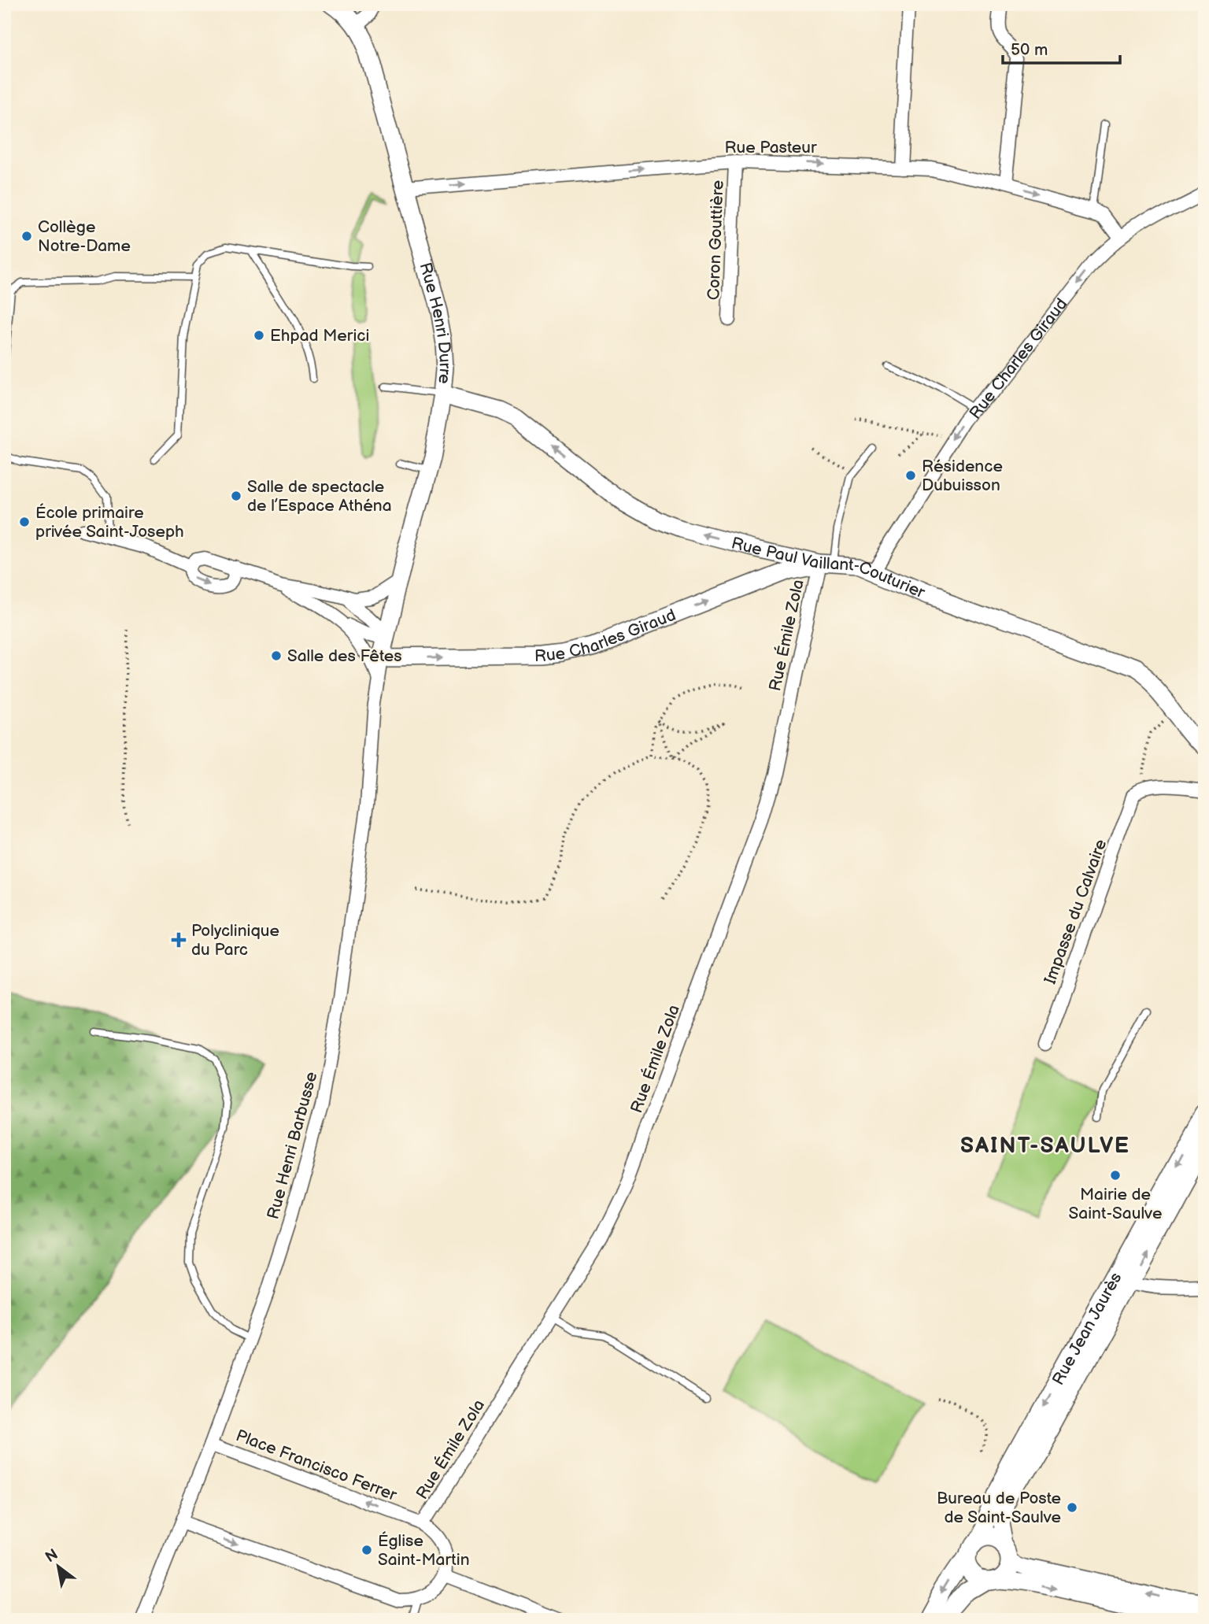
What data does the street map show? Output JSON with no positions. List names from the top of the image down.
{
  "streets": {
    "main road": ["Rue Jean Jaurès"],
    "street": [
      "Rue Pasteur",
      "Coron Gouttière",
      "Rue Henri Durre",
      "Rue Charles Giraud",
      "Rue Paul Vaillant-Couturier",
      "Rue Émile Zola",
      "Impasse du Calvaire",
      "Rue Henri Barbusse",
      "Place Francisco Ferrer"
    ]
  },
  "crossings": [
    ["Rue Pasteur", "Coron Gouttière"],
    ["Rue Pasteur", "Rue Henri Durre"],
    ["Rue Pasteur", "Rue Charles Giraud"],
    ["Rue Henri Durre", "Rue Charles Giraud"],
    ["Rue Henri Durre", "Rue Paul Vaillant-Couturier"],
    ["Rue Henri Durre", "Rue Henri Barbusse"],
    ["Rue Charles Giraud", "Rue Paul Vaillant-Couturier"],
    ["Rue Charles Giraud", "Rue Émile Zola"],
    ["Rue Charles Giraud", "Rue Henri Barbusse"],
    ["Rue Paul Vaillant-Couturier", "Rue Émile Zola"],
    ["Rue Émile Zola", "Place Francisco Ferrer"],
    ["Rue Henri Barbusse", "Place Francisco Ferrer"]
  ],
  "one_way": ["Rue Pasteur", "Rue Paul Vaillant-Couturier"],
  "districts": ["SAINT-SAULVE"],
  "places": {
    "other": [
      "Collège Notre-Dame",
      "Ehpad Merici",
      "Résidence Dubuisson",
      "Salle de spectacle de l’Espace Athéna",
      "École primaire privée Saint-Joseph",
      "Salle des Fêtes",
      "Mairie de Saint-Saulve",
      "Bureau de Poste de Saint-Saulve",
      "Église Saint-Martin"
    ],
    "health": ["Polyclinique du Parc"]
  },
  "scale_bar": "50 m",
  "north": "top left"
}
